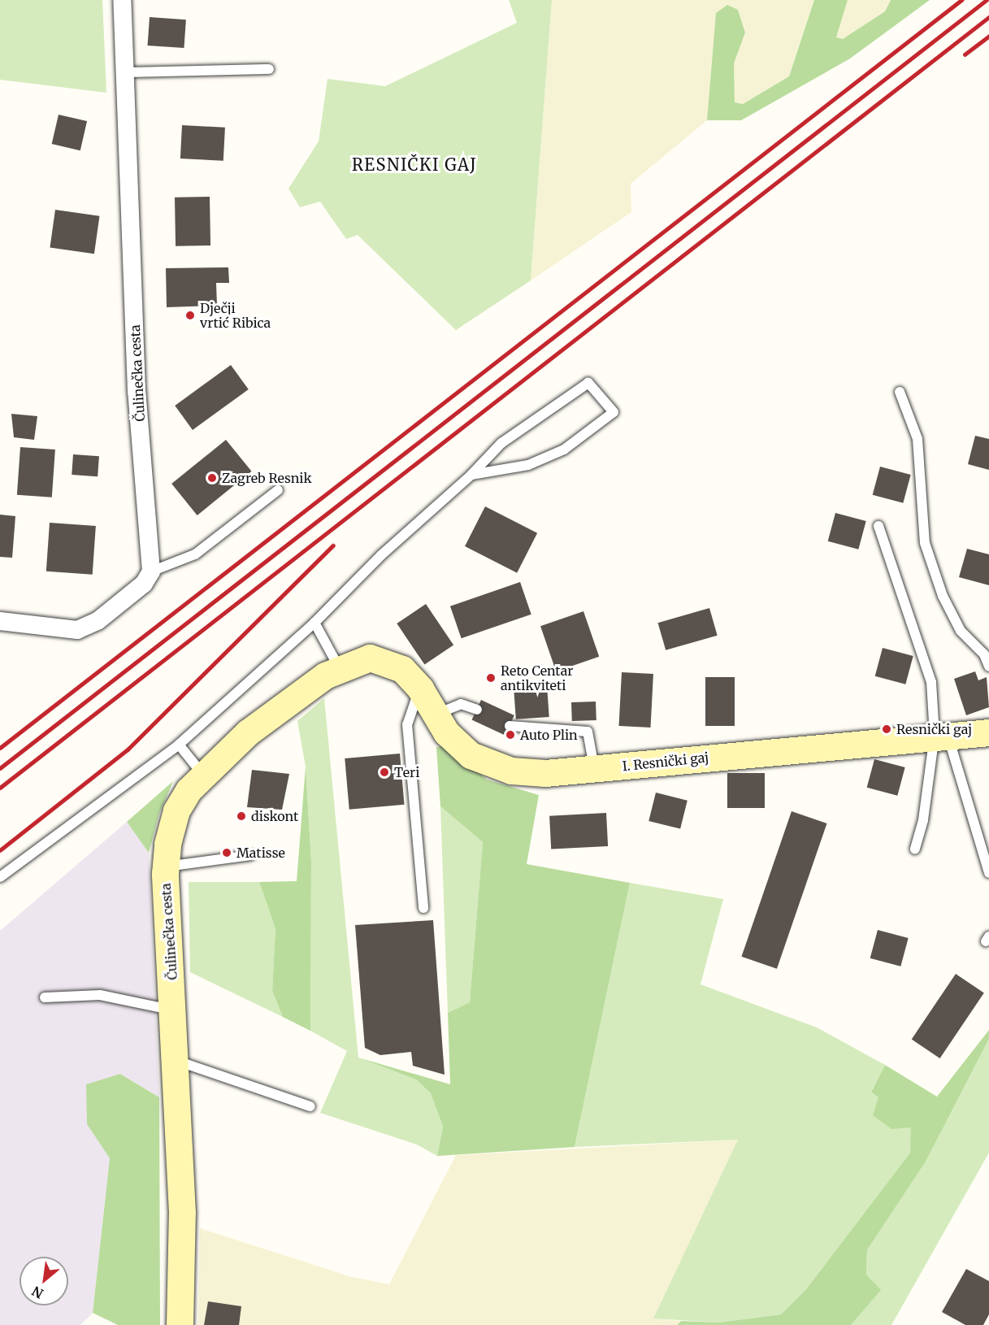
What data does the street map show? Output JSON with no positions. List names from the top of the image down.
{
  "streets": {
    "street": ["Čulinečka cesta", "I. Resnički gaj"]
  },
  "crossings": [
    ["Čulinečka cesta", "I. Resnički gaj"]
  ],
  "districts": ["RESNIČKI GAJ"],
  "places": [
    "Dječji vrtić Ribica",
    "Zagreb Resnik",
    "Reto Centar antikviteti",
    "Resnički gaj",
    "Auto Plin",
    "Teri",
    "diskont",
    "Matisse"
  ],
  "north": "bottom left"
}
